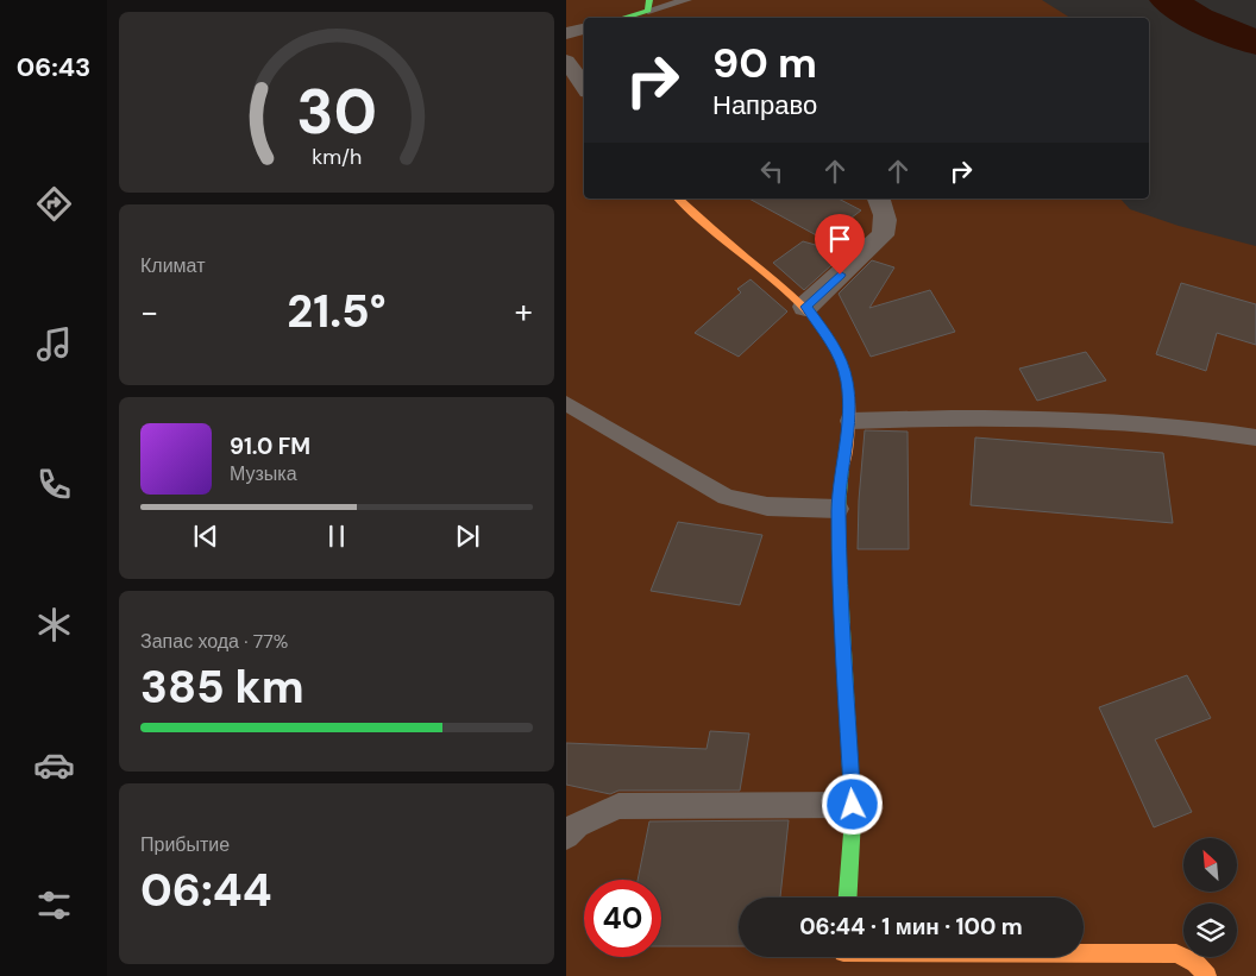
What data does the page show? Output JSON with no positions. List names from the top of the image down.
{
  "north": "top left",
  "page": {
    "tabs": "06:43",
    "turn": ["90 m", "Направо"],
    "tile": [
      "Климат",
      ["Запас хода · 77%", "385 km"],
      ["Прибытие", "06:44"]
    ],
    "heat": ["−", "21.5°", "+"],
    "song": ["91.0 FM", "Музыка"],
    "limit": "40",
    "trip": "06:44 · 1 мин · 100 m",
    "gauge": ["30", "km/h"]
  }
}
